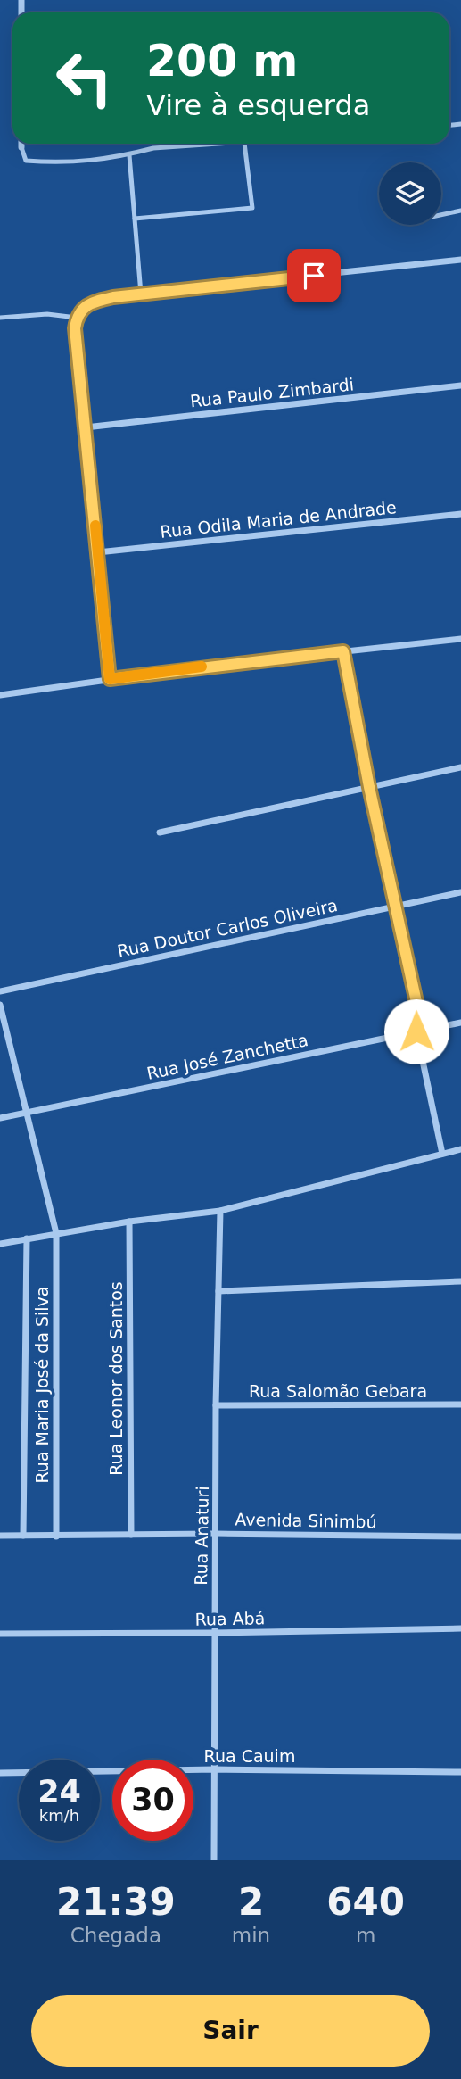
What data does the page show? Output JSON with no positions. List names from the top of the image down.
{
  "streets": {
    "street": [
      "Rua Paulo Zimbardi",
      "Rua Odila Maria de Andrade",
      "Rua Doutor Carlos Oliveira",
      "Rua José Zanchetta",
      "Rua Leonor dos Santos",
      "Rua Maria José da Silva",
      "Rua Salomão Gebara",
      "Avenida Sinimbú",
      "Rua Anaturi",
      "Rua Abá",
      "Rua Cauim"
    ]
  },
  "crossings": [
    ["Rua José Zanchetta", "Rua Maria José da Silva"],
    ["Rua Leonor dos Santos", "Avenida Sinimbú"],
    ["Rua Maria José da Silva", "Avenida Sinimbú"],
    ["Rua Salomão Gebara", "Rua Anaturi"],
    ["Avenida Sinimbú", "Rua Anaturi"],
    ["Rua Anaturi", "Rua Abá"],
    ["Rua Anaturi", "Rua Cauim"]
  ],
  "page": {
    "turn": ["200 m", "Vire à esquerda"],
    "speed": "24 km/h",
    "limit": "30",
    "eta": [
      "21:39",
      "Chegada",
      "2",
      "min",
      "640",
      "m"
    ],
    "buttons": "Sair"
  }
}
